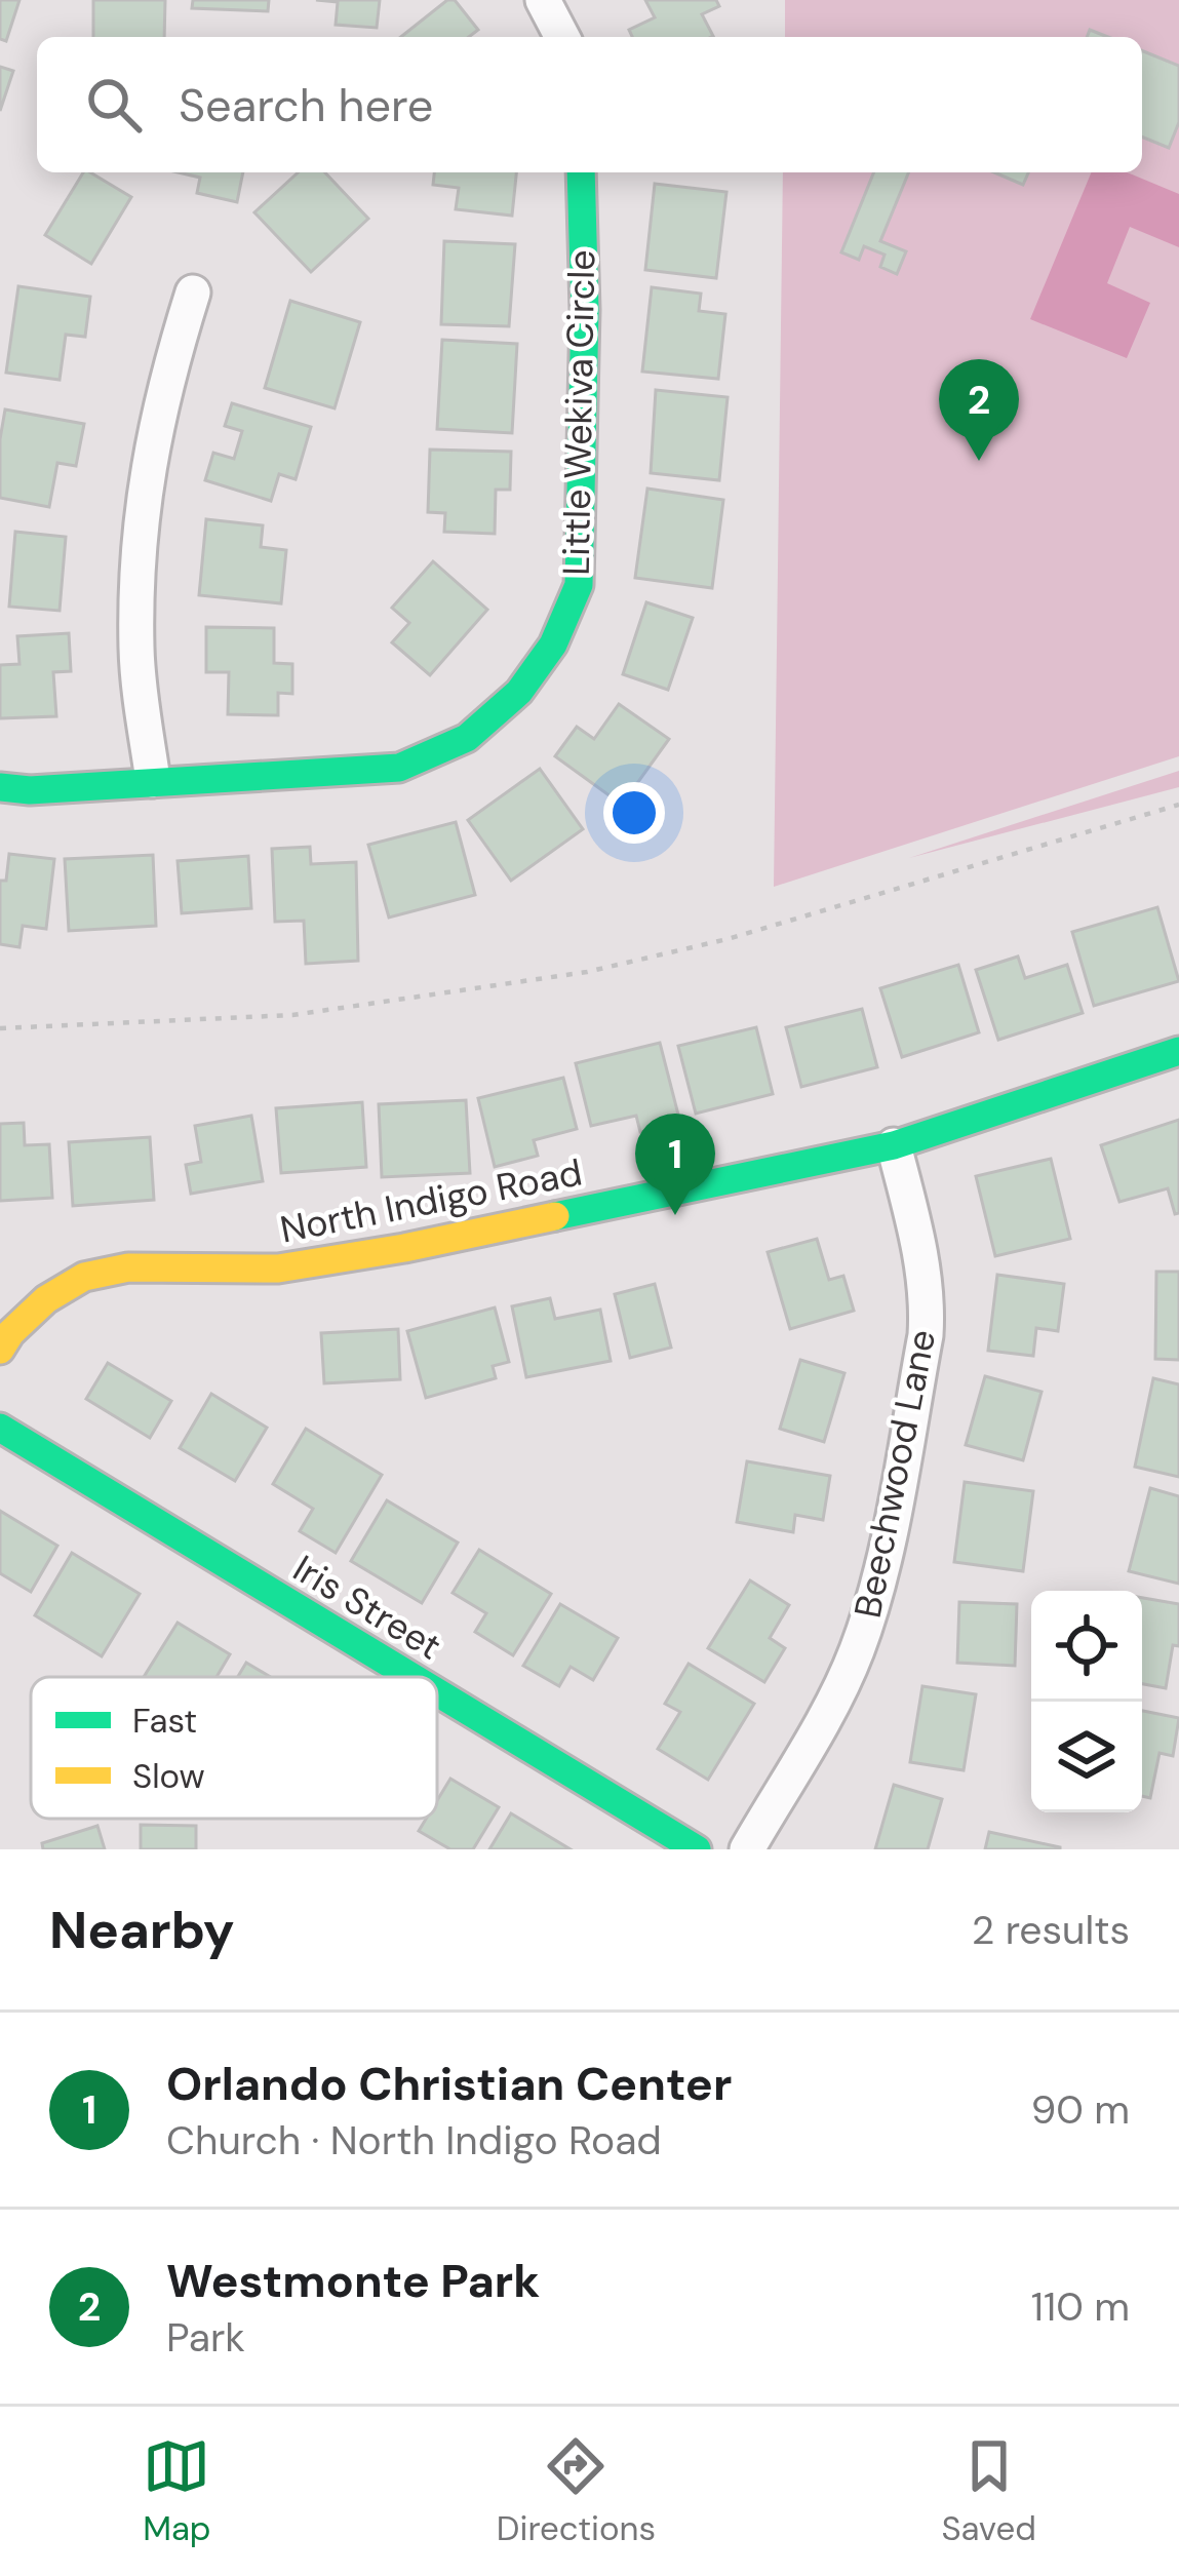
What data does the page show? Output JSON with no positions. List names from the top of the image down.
{
  "streets": {
    "street": [
      "Little Wekiva Circle",
      "North Indigo Road",
      "Beechwood Lane",
      "Iris Street"
    ]
  },
  "crossings": [
    ["North Indigo Road", "Beechwood Lane"]
  ],
  "legend": ["Fast", "Slow"],
  "page": {
    "search": "Search here",
    "pins": ["2", "1"],
    "heading": ["Nearby", "2 results"],
    "list": [
      {
        "mark": "1",
        "name": "Orlando Christian Center",
        "note": "Church · North Indigo Road",
        "value": "90 m"
      },
      {
        "mark": "2",
        "name": "Westmonte Park",
        "note": "Park",
        "value": "110 m"
      }
    ],
    "nav": ["Map", "Directions", "Saved"]
  }
}
